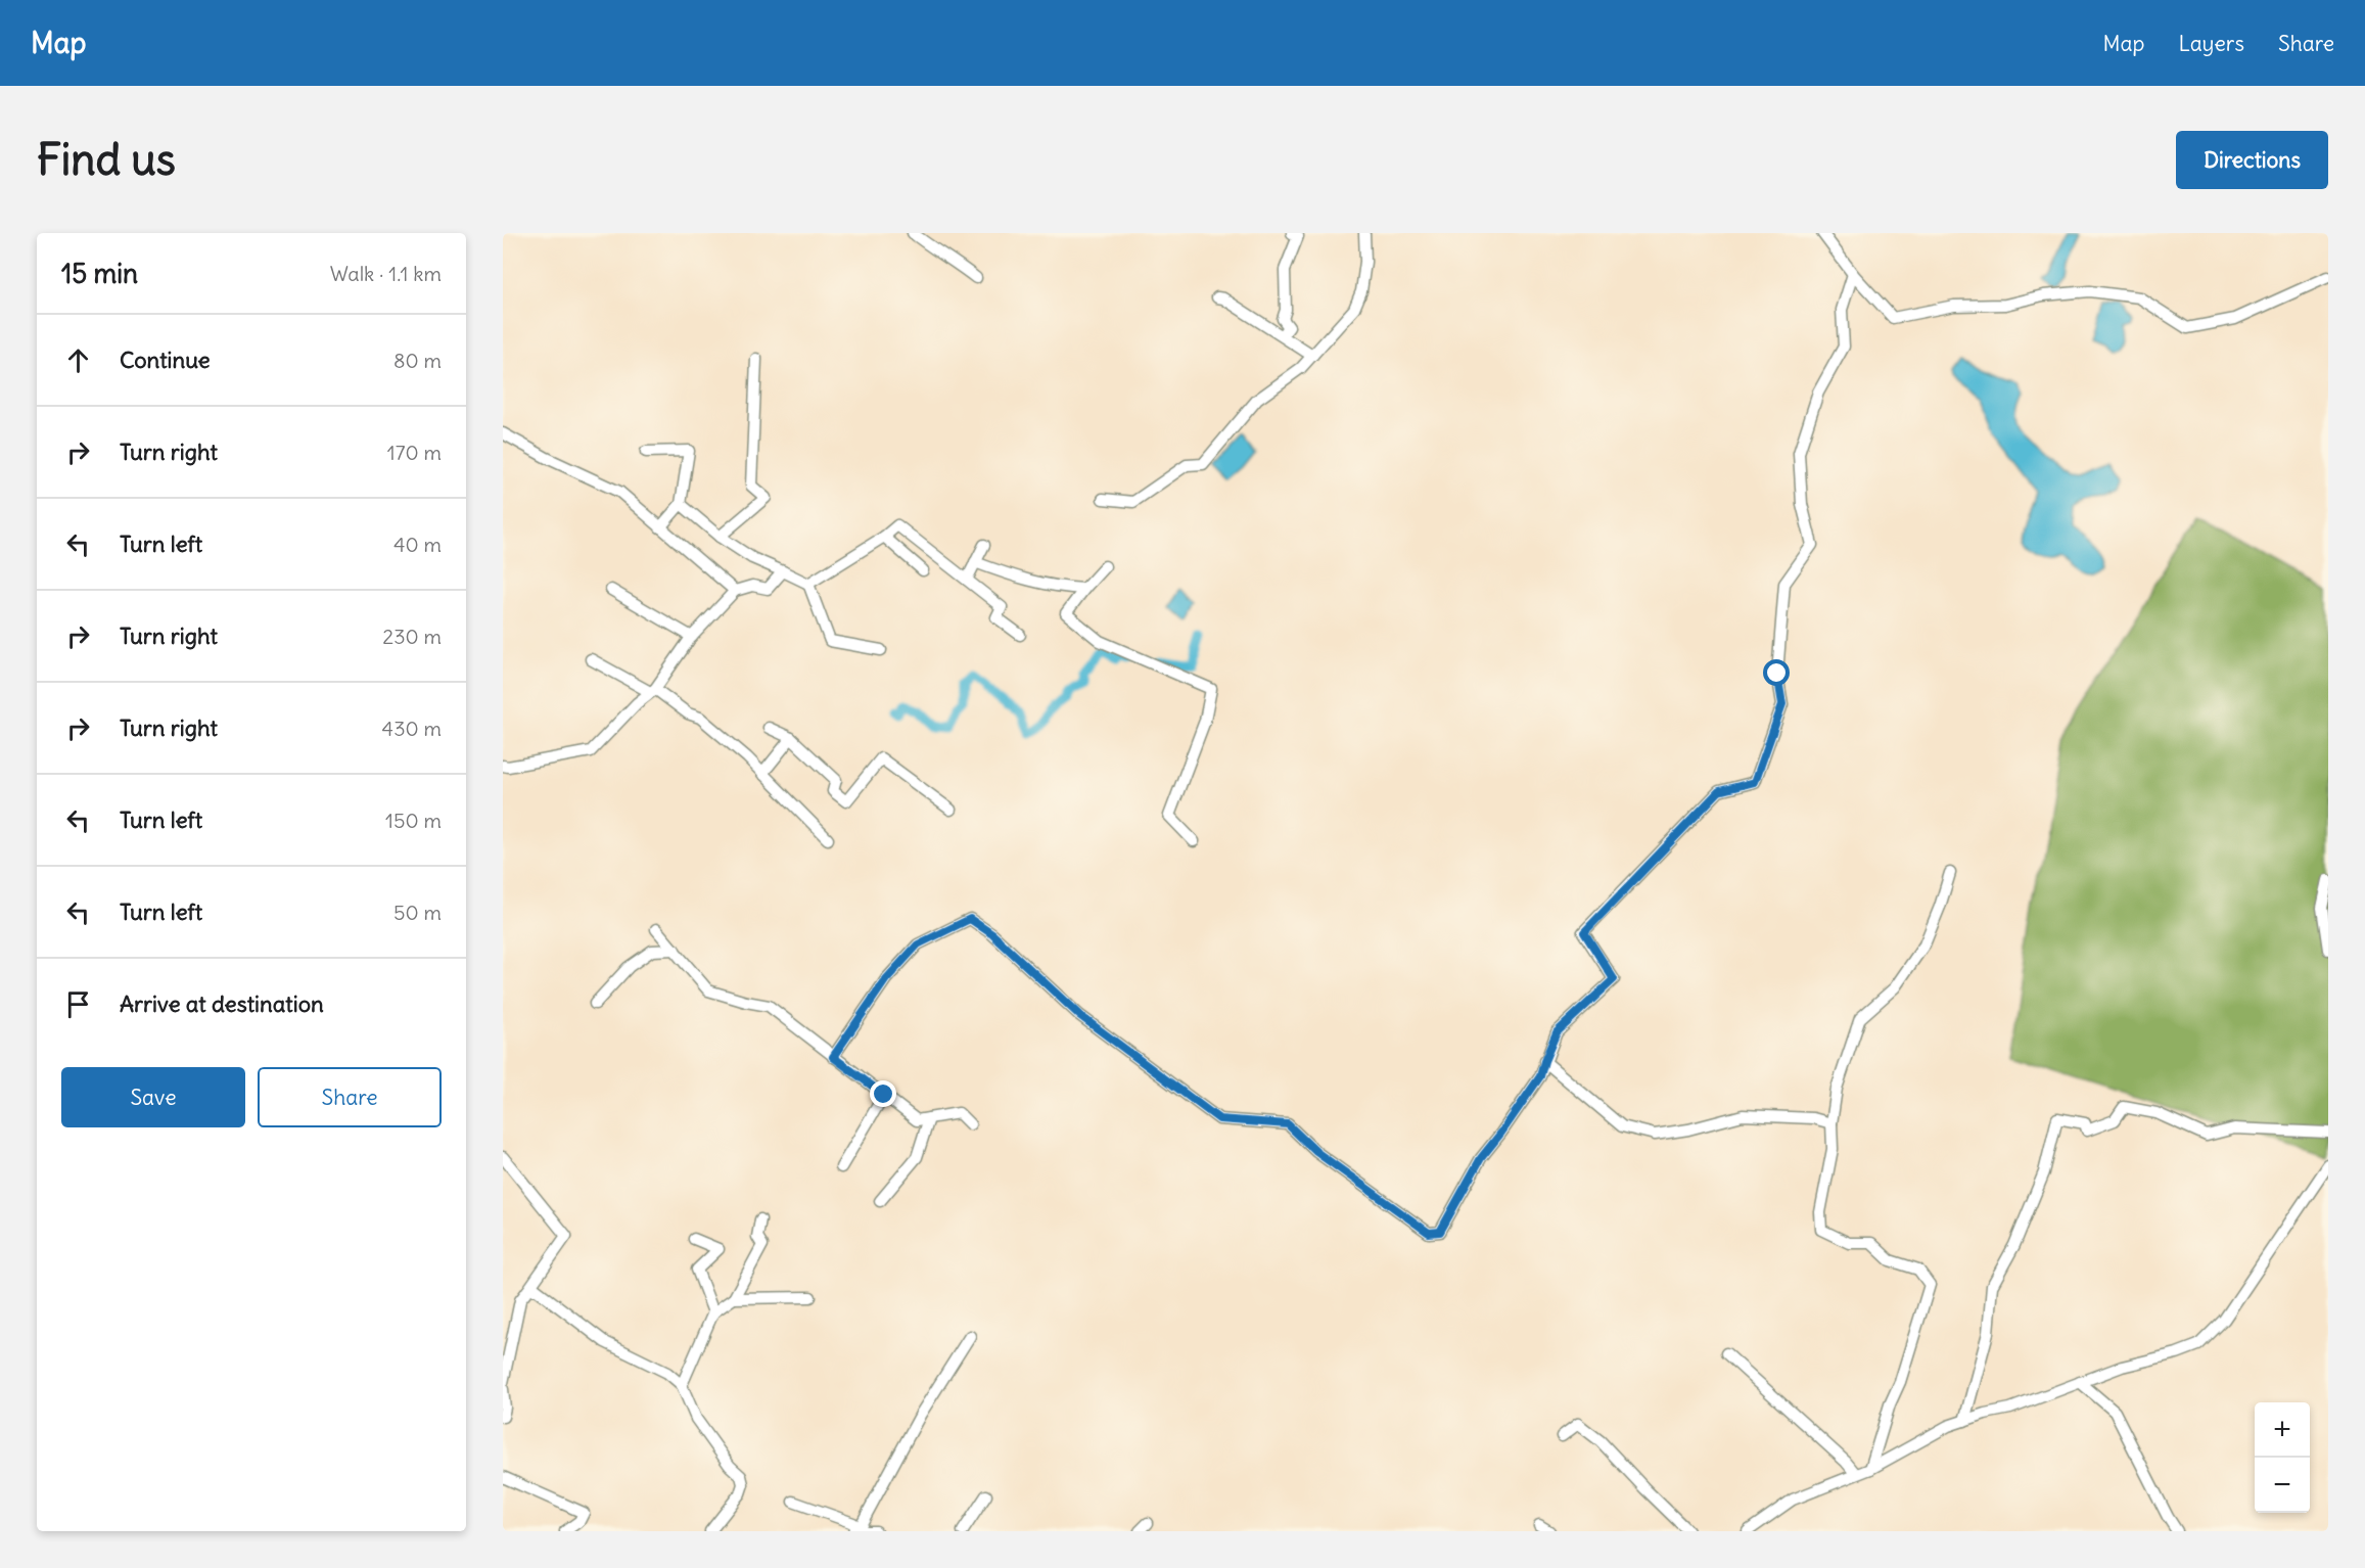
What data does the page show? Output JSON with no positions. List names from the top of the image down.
{
  "page": {
    "header": "Map",
    "nav": ["Map", "Layers", "Share"],
    "buttons": [
      "Directions",
      ["Save", "Share"]
    ],
    "title": "Find us",
    "heading": ["15 min", "Walk · 1.1 km"],
    "list": [
      ["Continue", "80 m"],
      ["Turn right", "170 m"],
      ["Turn left", "40 m"],
      ["Turn right", "230 m"],
      ["Turn right", "430 m"],
      ["Turn left", "150 m"],
      ["Turn left", "50 m"],
      "Arrive at destination"
    ],
    "map_buttons": ["+", "−"]
  }
}
